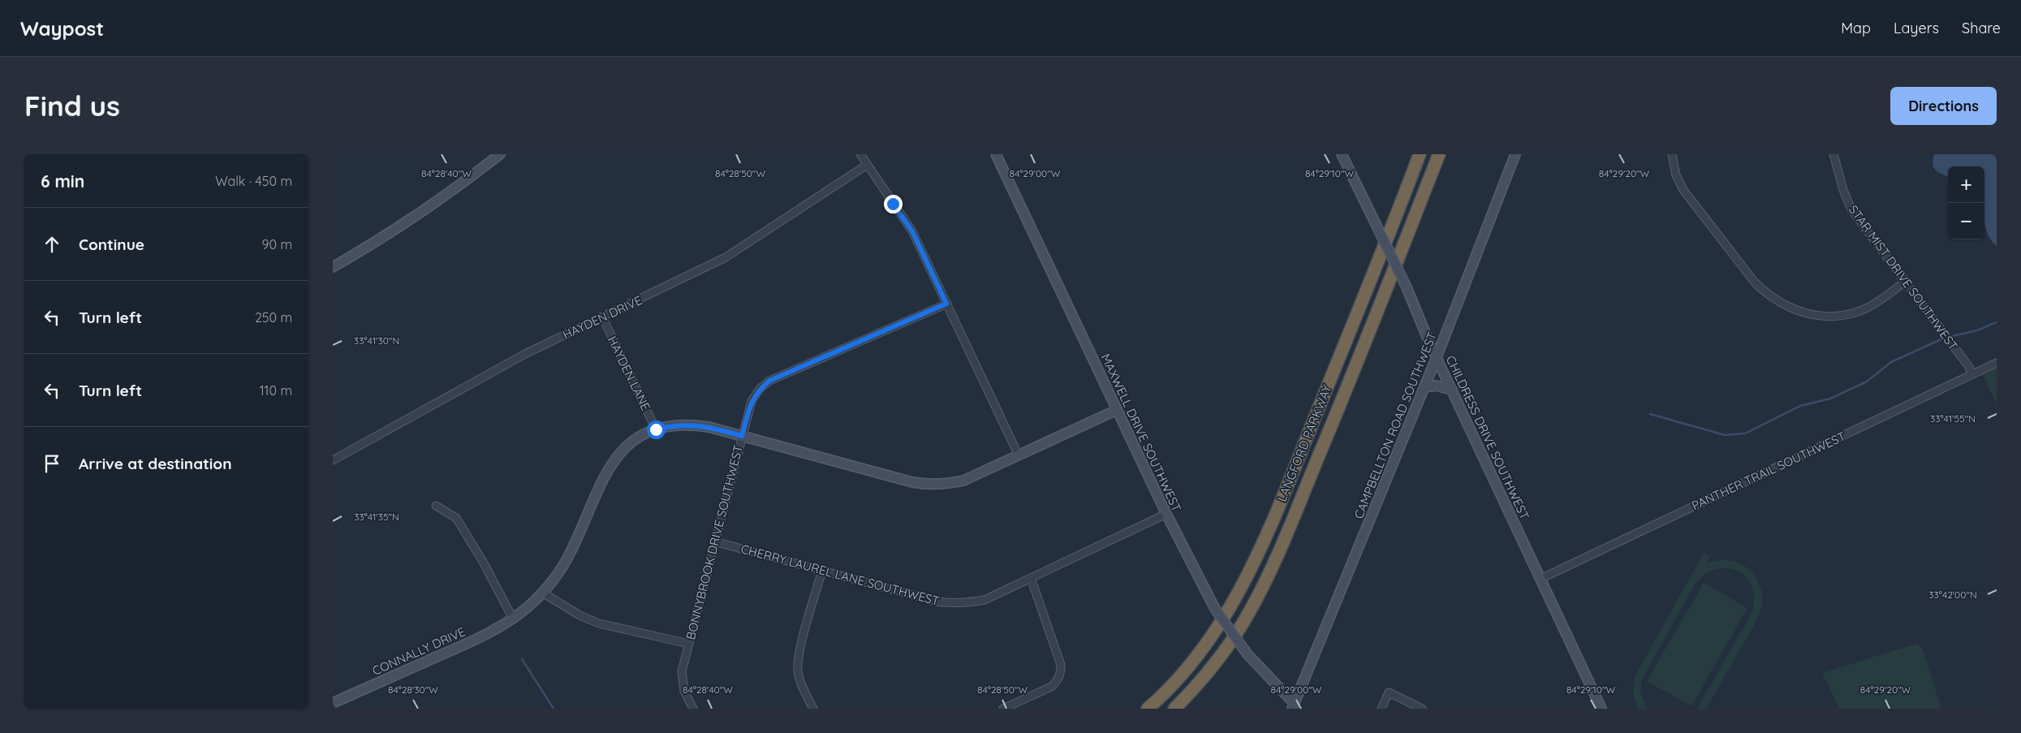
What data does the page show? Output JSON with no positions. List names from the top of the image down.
{
  "streets": {
    "highway": ["LANGFORD PARKWAY"],
    "street": [
      "STAR MIST DRIVE SOUTHWEST",
      "HAYDEN DRIVE",
      "HAYDEN LANE",
      "CAMPBELLTON ROAD SOUTHWEST",
      "MAXWELL DRIVE SOUTHWEST",
      "CHILDRESS DRIVE SOUTHWEST",
      "PANTHER TRAIL SOUTHWEST",
      "BONNYBROOK DRIVE SOUTHWEST",
      "CHERRY LAUREL LANE SOUTHWEST",
      "CONNALLY DRIVE"
    ]
  },
  "crossings": [
    ["STAR MIST DRIVE SOUTHWEST", "PANTHER TRAIL SOUTHWEST"],
    ["HAYDEN DRIVE", "HAYDEN LANE"],
    ["HAYDEN LANE", "CONNALLY DRIVE"],
    ["CAMPBELLTON ROAD SOUTHWEST", "MAXWELL DRIVE SOUTHWEST"],
    ["CAMPBELLTON ROAD SOUTHWEST", "CHILDRESS DRIVE SOUTHWEST"],
    ["MAXWELL DRIVE SOUTHWEST", "CHERRY LAUREL LANE SOUTHWEST"],
    ["MAXWELL DRIVE SOUTHWEST", "CONNALLY DRIVE"],
    ["CHILDRESS DRIVE SOUTHWEST", "PANTHER TRAIL SOUTHWEST"],
    ["BONNYBROOK DRIVE SOUTHWEST", "CHERRY LAUREL LANE SOUTHWEST"],
    ["BONNYBROOK DRIVE SOUTHWEST", "CONNALLY DRIVE"]
  ],
  "page": {
    "header": "Waypost",
    "nav": ["Map", "Layers", "Share"],
    "buttons": "Directions",
    "title": "Find us",
    "heading": ["6 min", "Walk · 450 m"],
    "map_buttons": ["+", "−"],
    "list": [
      ["Continue", "90 m"],
      ["Turn left", "250 m"],
      ["Turn left", "110 m"],
      "Arrive at destination"
    ]
  },
  "coordinates": [
    "84°28'40\"W",
    "84°28'50\"W",
    "84°29'00\"W",
    "84°29'10\"W",
    "84°29'20\"W",
    "33°41'30\"N",
    "33°41'55\"N",
    "33°41'35\"N",
    "33°42'00\"N",
    "84°28'30\"W"
  ]
}
